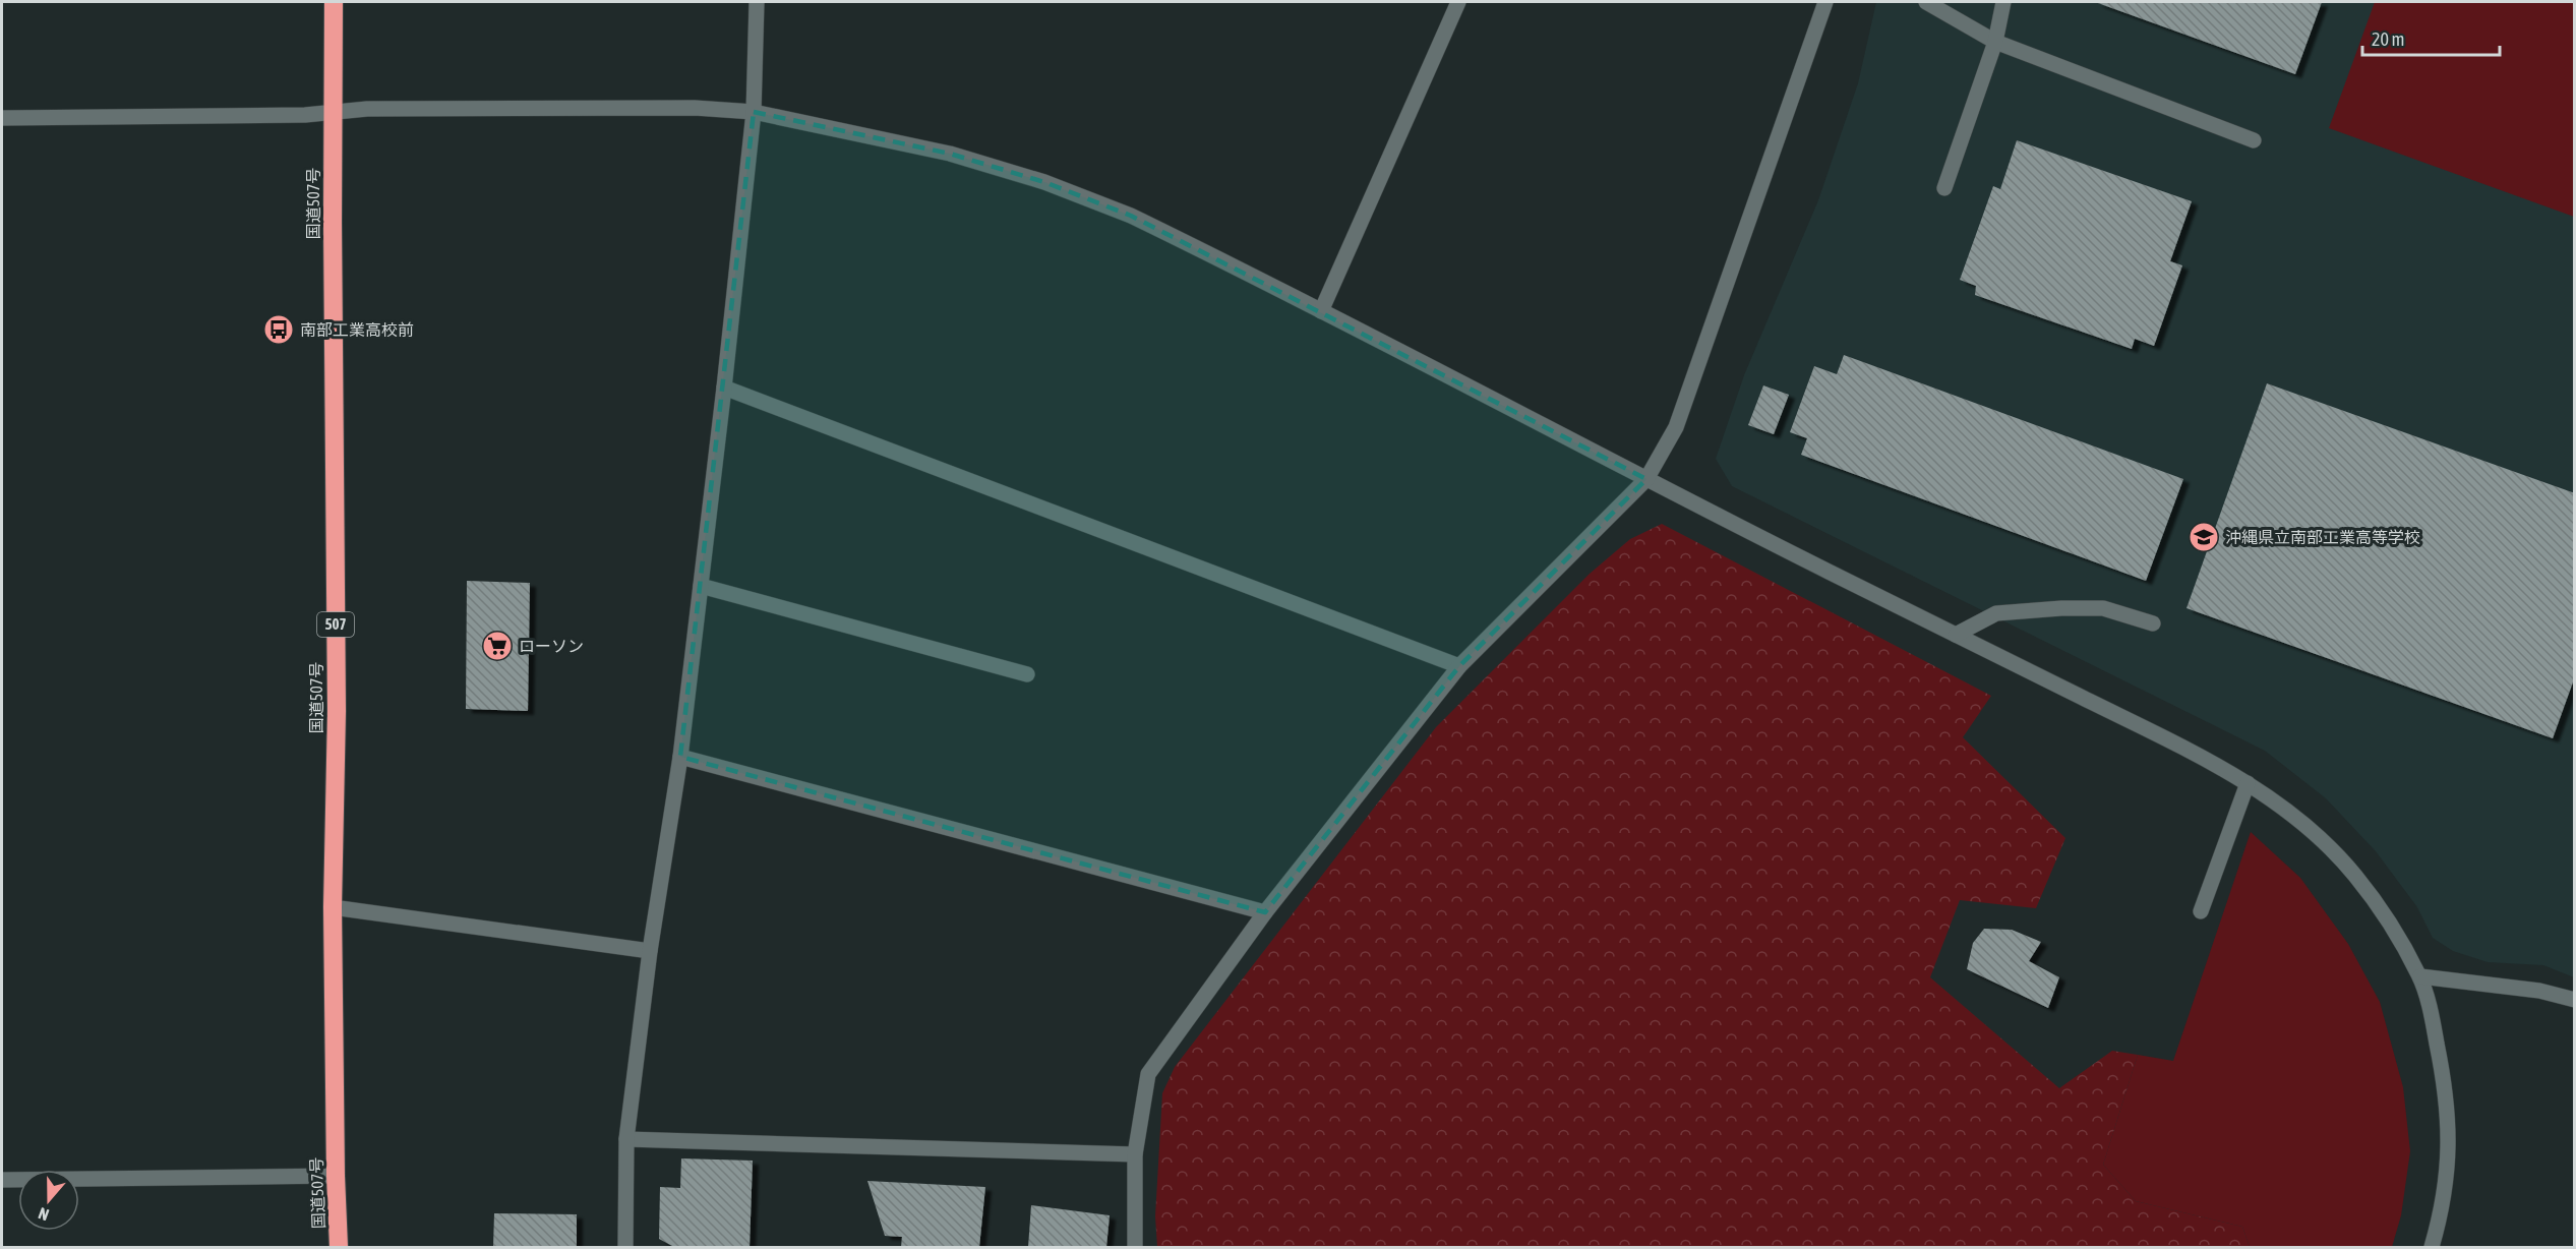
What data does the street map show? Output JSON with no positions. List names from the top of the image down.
{
  "streets": {
    "highway": ["国道507号", "507"]
  },
  "places": {
    "bus stop": ["南部工業高校前"],
    "school or university": ["沖縄県立南部工業高等学校"],
    "supermarket": ["ローソン"]
  },
  "scale_bar": "20 m",
  "north": "bottom"
}
